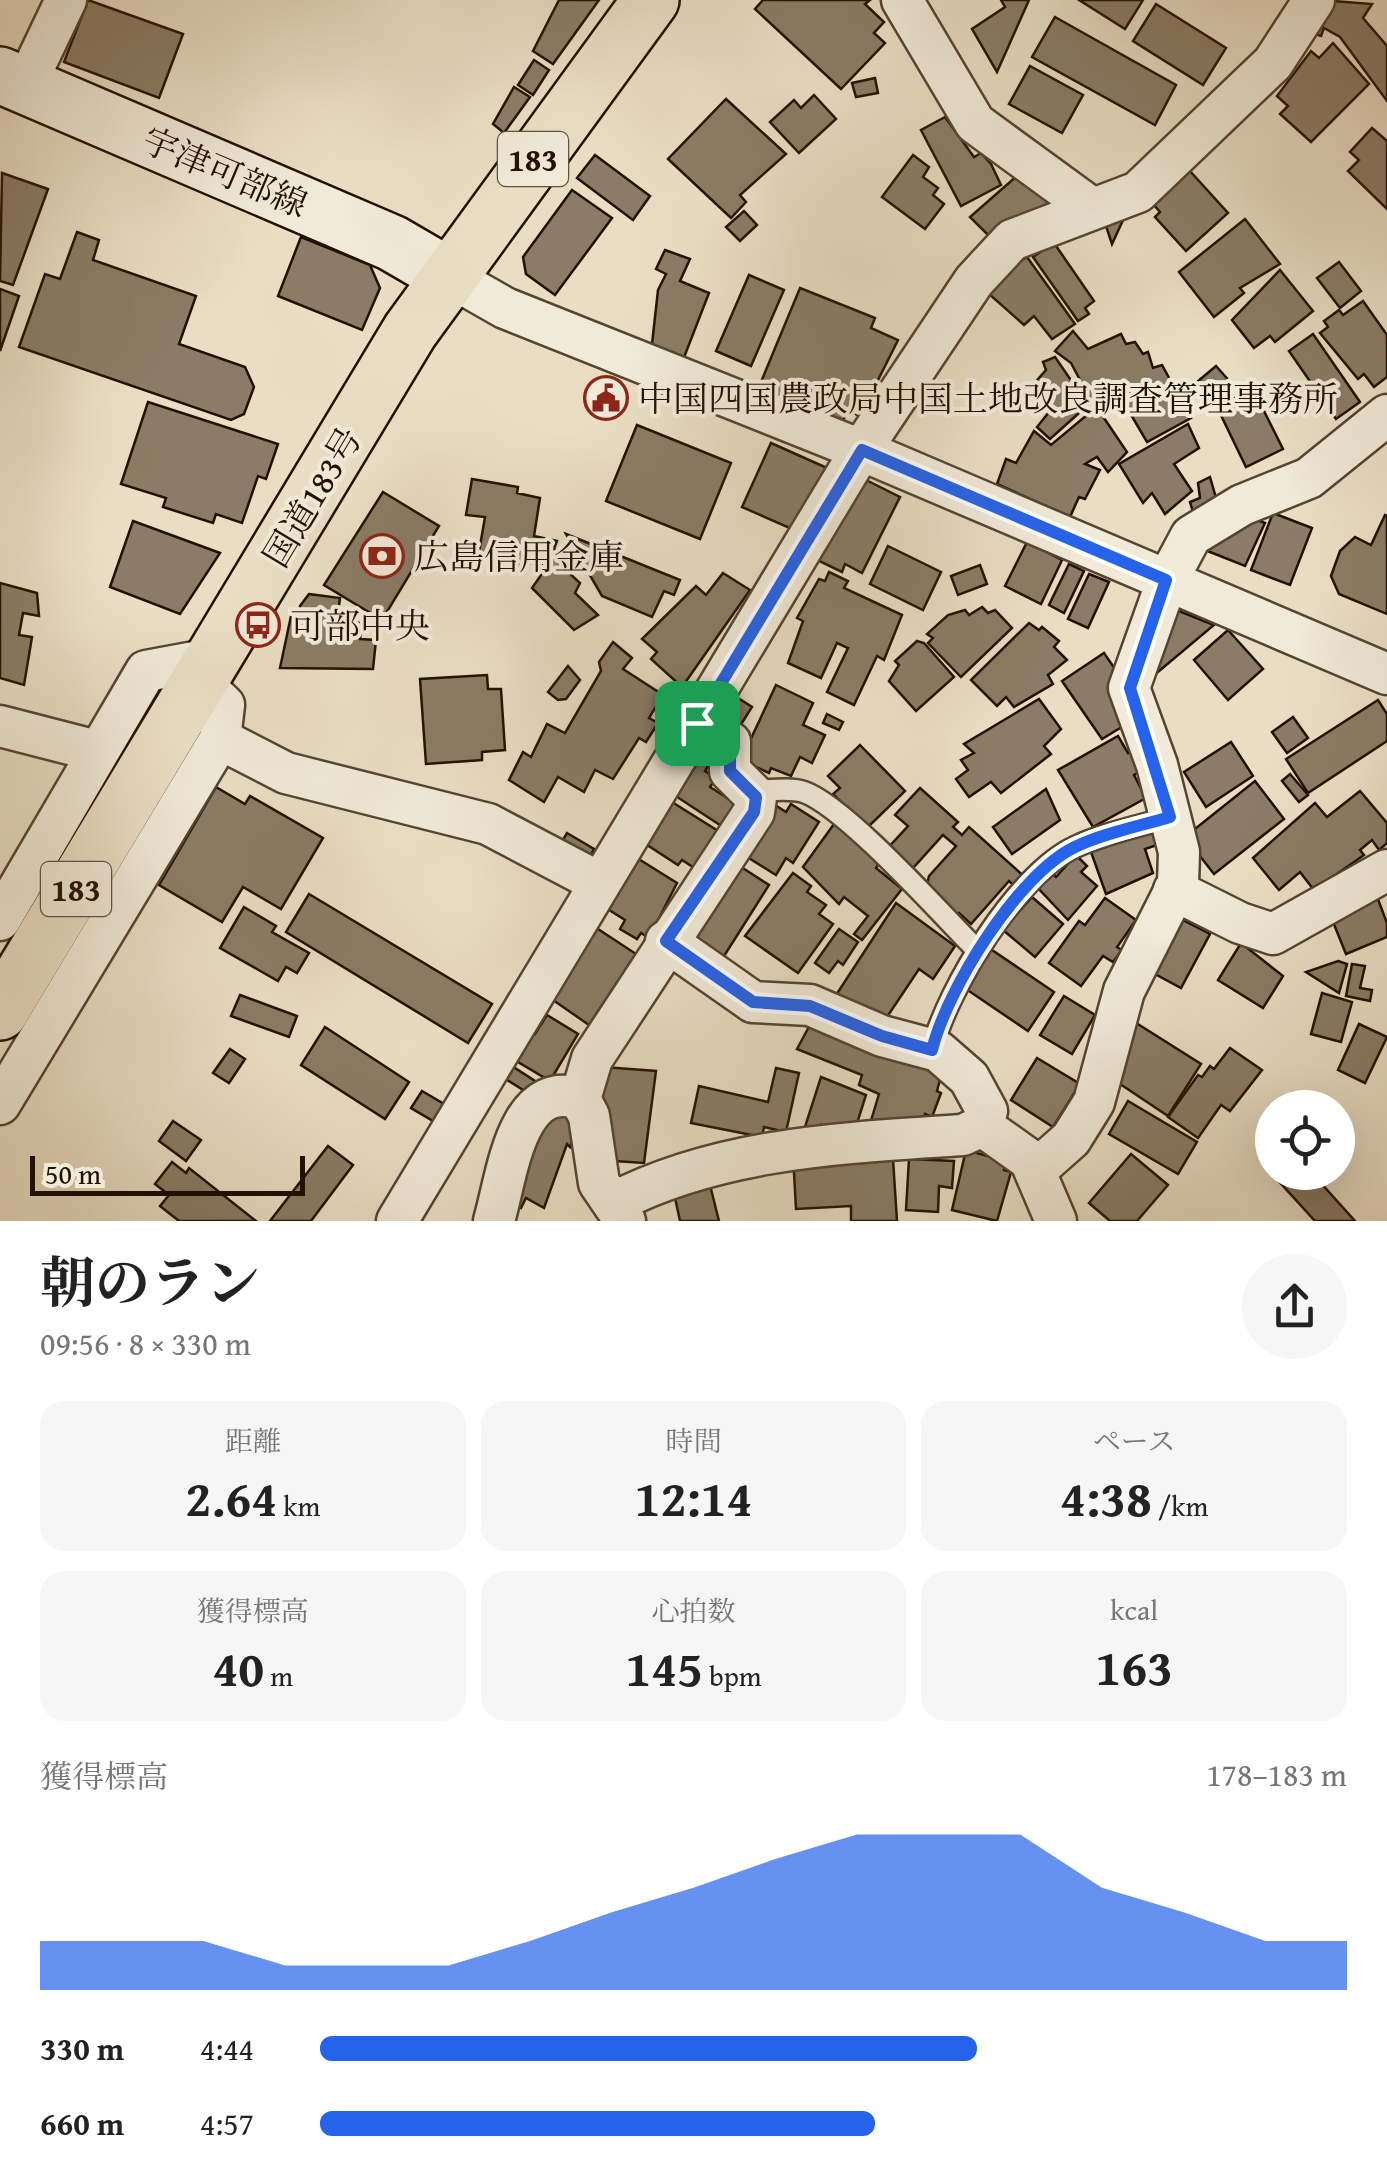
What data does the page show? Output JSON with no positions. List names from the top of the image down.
{
  "streets": {
    "highway": ["183", "国道183号"],
    "main road": ["宇津可部線"]
  },
  "crossings": [
    ["宇津可部線", "国道183号"]
  ],
  "places": {
    "public building": ["中国四国農政局中国土地改良調査管理事務所"],
    "bank": ["広島信用金庫"],
    "bus stop": ["可部中央"]
  },
  "scale_bar": "50 m",
  "page": {
    "scale": "50 m",
    "heading": ["朝のラン", "09:56 · 8 × 330 m"],
    "stats": [
      ["距離", "2.64 km"],
      ["時間", "12:14"],
      ["ペース", "4:38 /km"],
      ["獲得標高", "40 m"],
      ["心拍数", "145 bpm"],
      ["kcal", "163"]
    ],
    "chart": ["獲得標高", "178–183 m"],
    "list": [
      {
        "name": "330 m",
        "note": "4:44"
      },
      {
        "name": "660 m",
        "note": "4:57"
      }
    ]
  }
}
